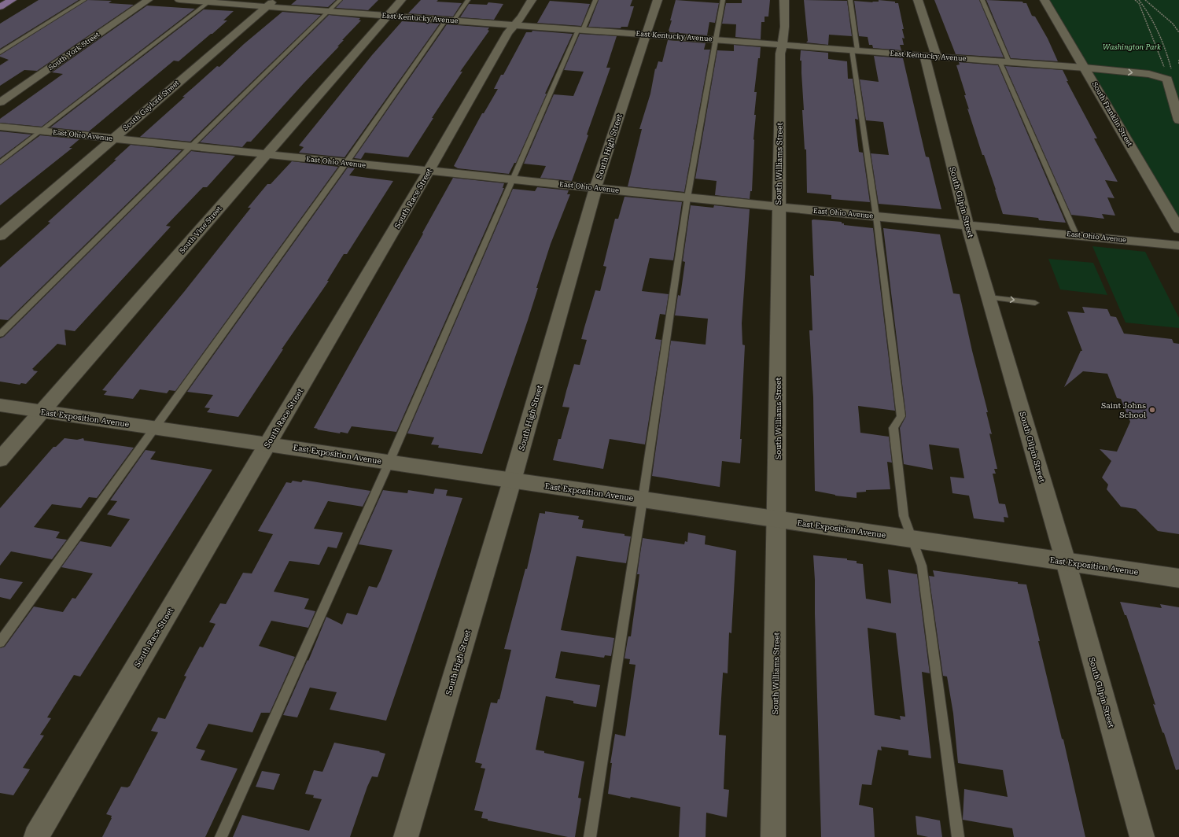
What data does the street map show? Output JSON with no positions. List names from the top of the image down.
{
  "streets": {
    "street": [
      "East Kentucky Avenue",
      "South York Street",
      "South Gaylord Street",
      "South Franklin Street",
      "East Ohio Avenue",
      "South High Street",
      "South Williams Street",
      "South Race Street",
      "South Gilpin Street",
      "South Vine Street",
      "East Exposition Avenue"
    ]
  },
  "crossings": [
    ["East Kentucky Avenue", "South Gaylord Street"],
    ["East Kentucky Avenue", "South Franklin Street"],
    ["East Kentucky Avenue", "South High Street"],
    ["East Kentucky Avenue", "South Williams Street"],
    ["East Kentucky Avenue", "South Race Street"],
    ["East Kentucky Avenue", "South Gilpin Street"],
    ["East Kentucky Avenue", "South Vine Street"],
    ["South Gaylord Street", "East Ohio Avenue"],
    ["East Ohio Avenue", "South High Street"],
    ["East Ohio Avenue", "South Williams Street"],
    ["East Ohio Avenue", "South Race Street"],
    ["East Ohio Avenue", "South Gilpin Street"],
    ["East Ohio Avenue", "South Vine Street"],
    ["South High Street", "East Exposition Avenue"],
    ["South Williams Street", "East Exposition Avenue"],
    ["South Race Street", "East Exposition Avenue"],
    ["South Gilpin Street", "East Exposition Avenue"],
    ["South Vine Street", "East Exposition Avenue"]
  ],
  "parks": ["Washington Park"],
  "places": ["Saint Johns School"]
}
